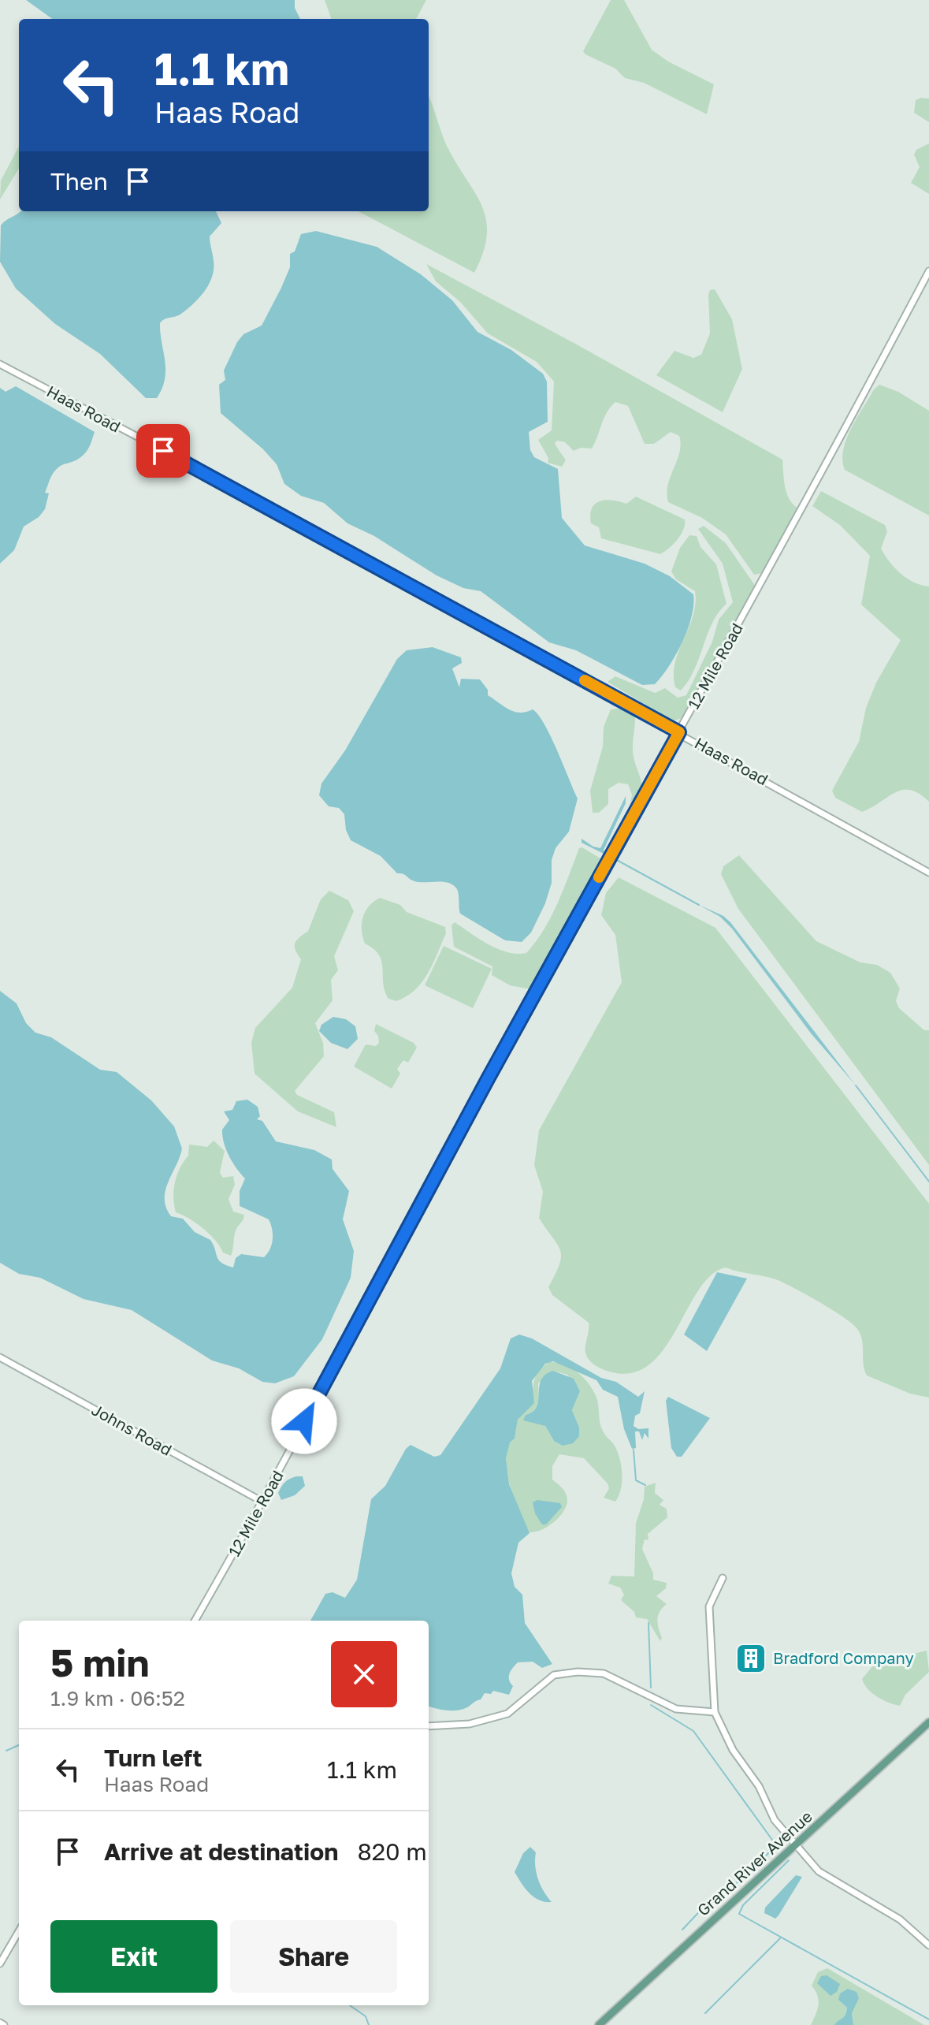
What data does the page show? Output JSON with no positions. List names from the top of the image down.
{
  "streets": {
    "main road": ["Grand River Avenue"],
    "street": ["Haas Road", "12 Mile Road", "Johns Road"]
  },
  "crossings": [
    ["Haas Road", "12 Mile Road"],
    ["12 Mile Road", "Johns Road"]
  ],
  "places": {
    "building": ["Bradford Company"]
  },
  "page": {
    "turn": ["1.1 km", "Haas Road"],
    "then": "Then",
    "heading": ["5 min", "1.9 km · 06:52"],
    "list": [
      {
        "name": "Turn left",
        "note": "Haas Road",
        "value": "1.1 km"
      },
      {
        "name": "Arrive at destination",
        "value": "820 m"
      }
    ],
    "buttons": ["Exit", "Share"]
  }
}
